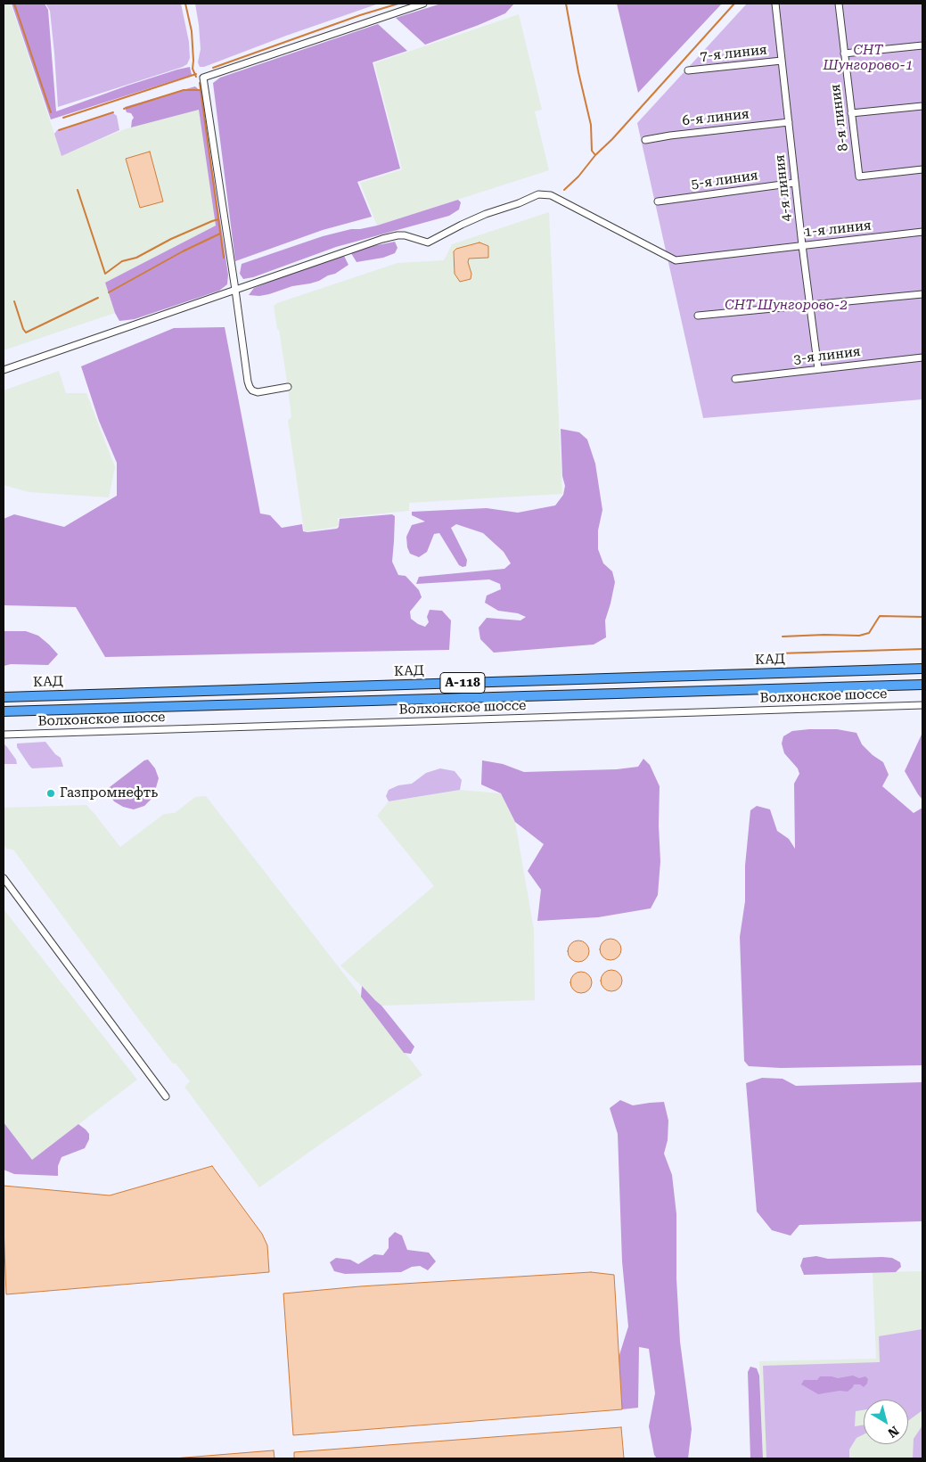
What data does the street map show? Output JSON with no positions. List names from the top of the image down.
{
  "streets": {
    "highway": ["КАД", "А-118"],
    "street": [
      "7-я линия",
      "6-я линия",
      "8-я линия",
      "5-я линия",
      "4-я линия",
      "1-я линия",
      "3-я линия",
      "Волхонское шоссе"
    ]
  },
  "crossings": [
    ["7-я линия", "4-я линия"],
    ["6-я линия", "4-я линия"],
    ["5-я линия", "4-я линия"],
    ["4-я линия", "1-я линия"],
    ["4-я линия", "3-я линия"]
  ],
  "parks": ["СНТ Шунгорово-1", "СНТ Шунгорово-2"],
  "places": ["Газпромнефть"],
  "north": "bottom right"
}
